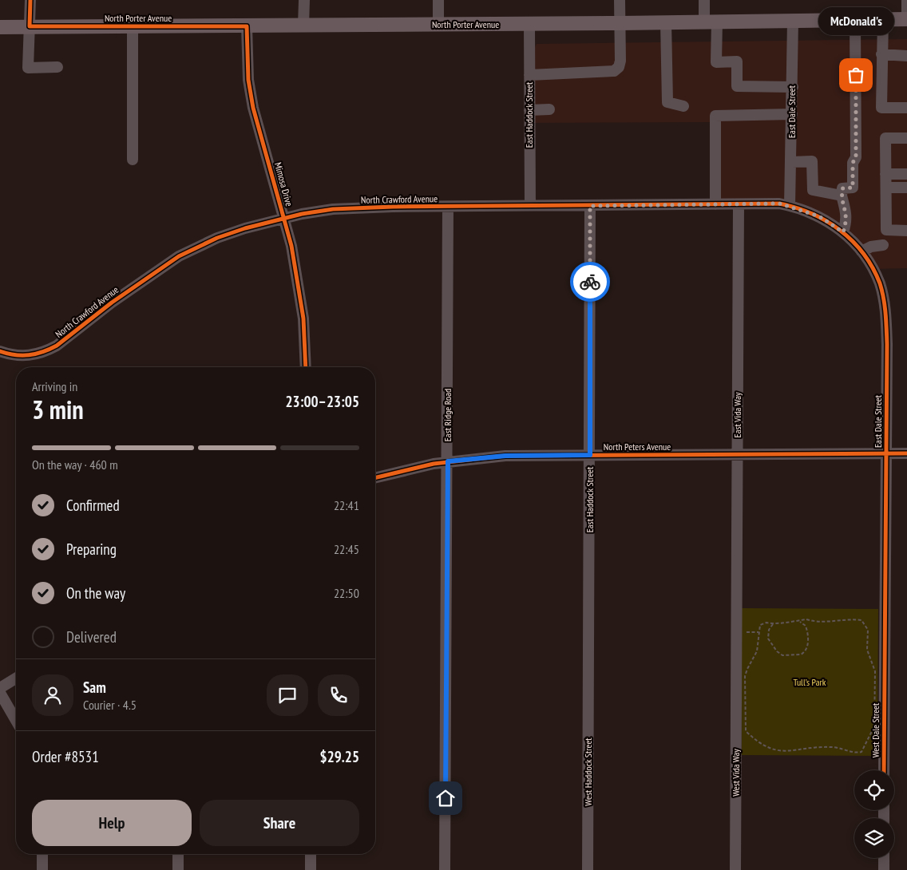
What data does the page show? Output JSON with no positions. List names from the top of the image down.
{
  "streets": {
    "main road": ["North Porter Avenue"],
    "street": [
      "East Dale Street",
      "East Haddock Street",
      "Mimosa Drive",
      "North Crawford Avenue",
      "East Ridge Road",
      "East Vida Way",
      "North Peters Avenue",
      "West Dale Street",
      "West Haddock Street",
      "West Vida Way"
    ]
  },
  "crossings": [
    ["North Porter Avenue", "East Dale Street"],
    ["North Porter Avenue", "East Haddock Street"],
    ["North Porter Avenue", "Mimosa Drive"],
    ["East Dale Street", "North Crawford Avenue"],
    ["East Dale Street", "North Peters Avenue"],
    ["East Dale Street", "West Dale Street"],
    ["East Haddock Street", "North Crawford Avenue"],
    ["East Haddock Street", "North Peters Avenue"],
    ["East Haddock Street", "West Haddock Street"],
    ["Mimosa Drive", "North Crawford Avenue"],
    ["North Crawford Avenue", "East Ridge Road"],
    ["North Crawford Avenue", "East Vida Way"],
    ["East Ridge Road", "North Peters Avenue"],
    ["East Vida Way", "North Peters Avenue"],
    ["East Vida Way", "West Vida Way"]
  ],
  "parks": ["Tull’s Park"],
  "places": ["McDonald's"],
  "page": {
    "bubble": "McDonald's",
    "heading": ["3 min", "Arriving in", "23:00–23:05"],
    "panel": [
      "Sam",
      "Courier · 4.5",
      "Order #8531",
      "$29.25"
    ],
    "bar": "On the way · 460 m",
    "list": [
      ["Confirmed", "22:41"],
      ["Preparing", "22:45"],
      ["On the way", "22:50"],
      "Delivered"
    ],
    "buttons": ["Help", "Share"]
  }
}
